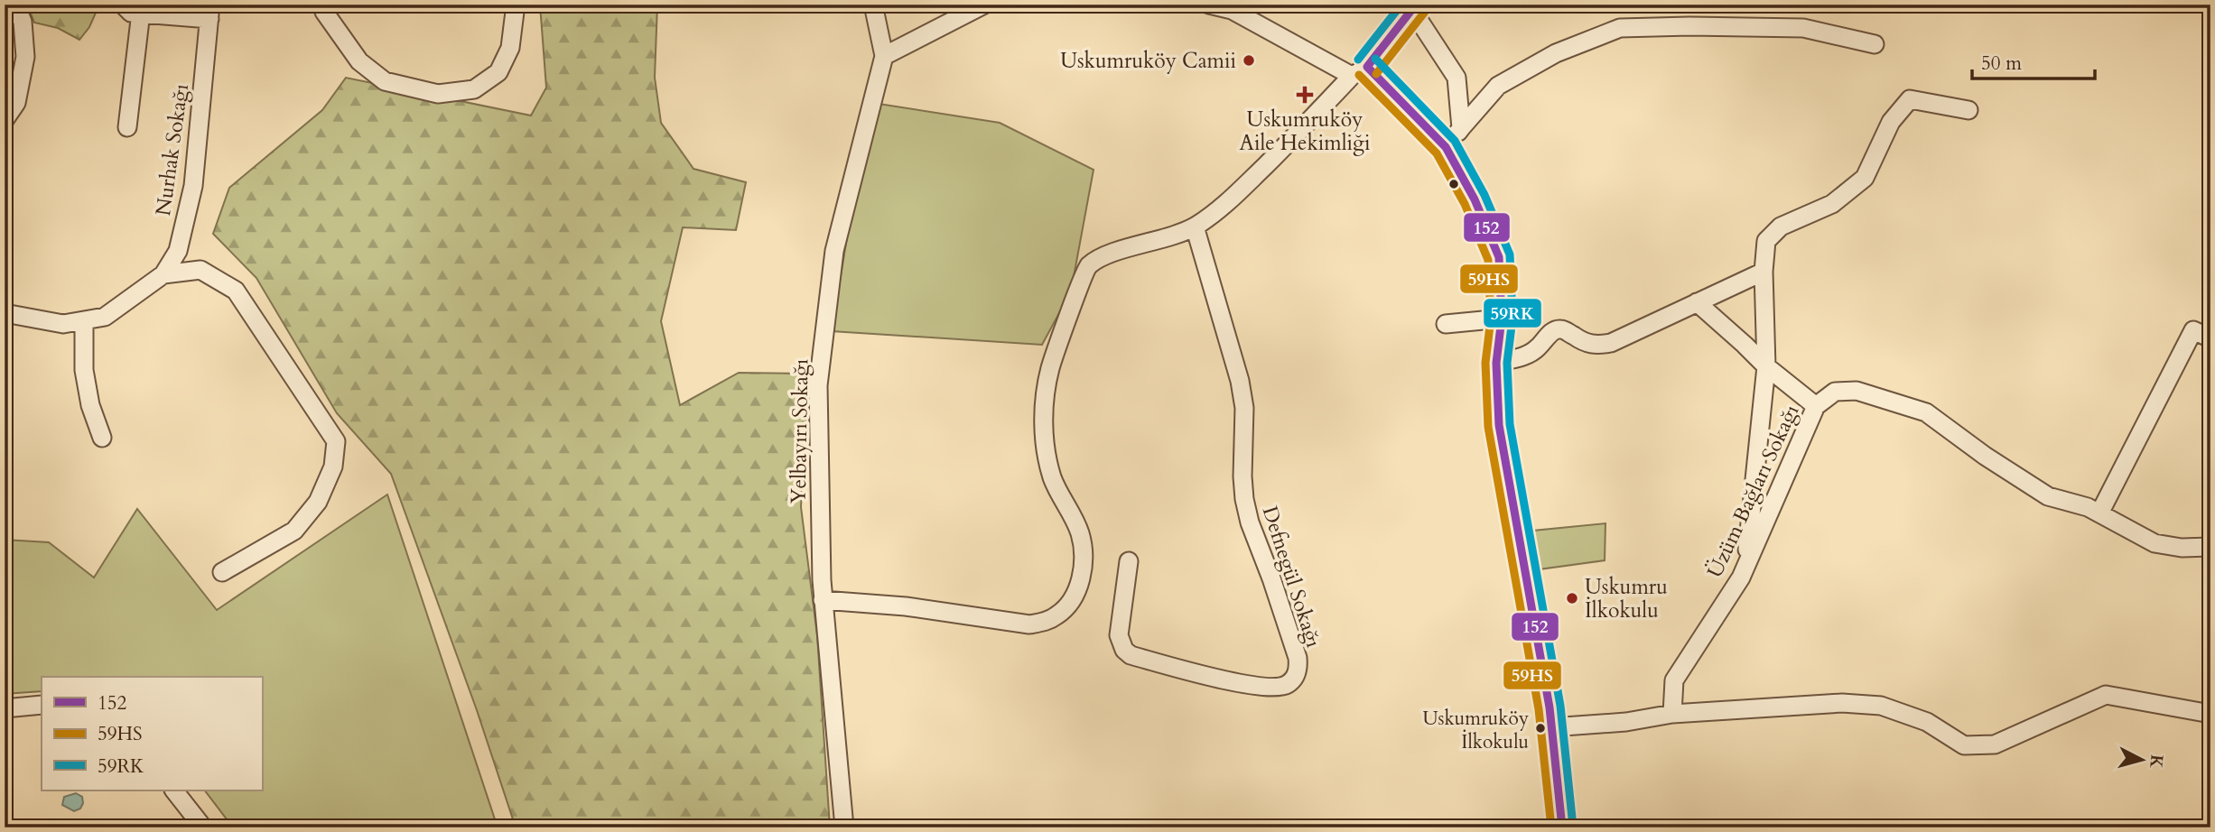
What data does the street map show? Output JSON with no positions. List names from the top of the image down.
{
  "streets": {
    "street": [
      "Nurhak Sokağı",
      "Yelbayırı Sokağı",
      "Üzüm Bağları Sokağı",
      "Defnegül Sokağı"
    ]
  },
  "places": {
    "other": ["Uskumruköy Camii", "Uskumru İlkokulu", "Uskumruköy İlkokulu"],
    "health": ["Uskumruköy Aile Hekimliği"]
  },
  "lines": ["transit line 152", "transit line 59RK", "transit line 59HS"],
  "legend": ["152", "59HS", "59RK"],
  "scale_bar": "50 m",
  "north": "right"
}
